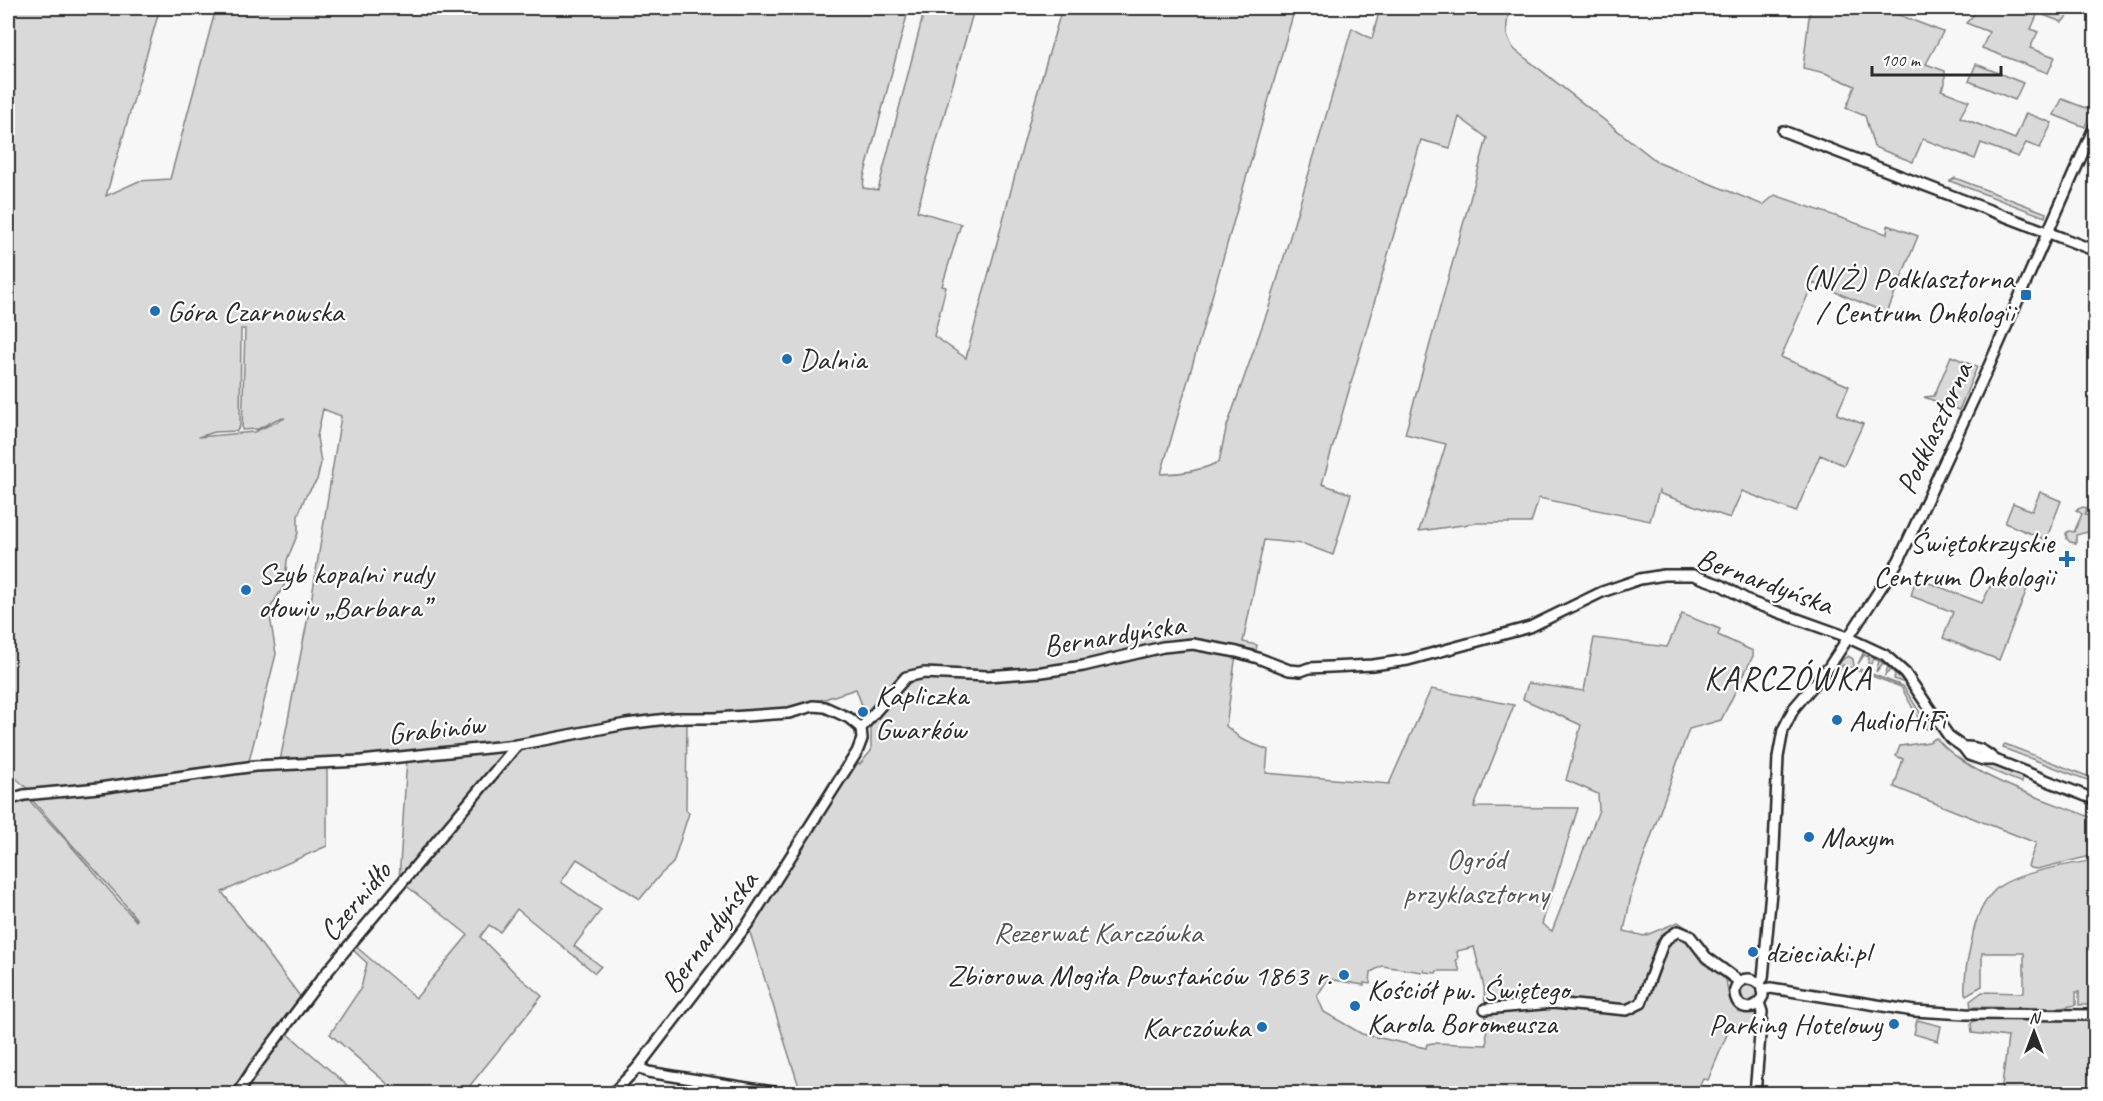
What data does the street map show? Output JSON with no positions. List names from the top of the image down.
{
  "streets": {
    "street": [
      "Podklasztorna",
      "Bernardyńska",
      "Grabinów",
      "Czernidło"
    ]
  },
  "crossings": [
    ["Podklasztorna", "Bernardyńska"],
    ["Bernardyńska", "Grabinów"],
    ["Grabinów", "Czernidło"]
  ],
  "districts": ["KARCZÓWKA"],
  "parks": ["Ogród przyklasztorny", "Rezerwat Karczówka"],
  "places": {
    "transit": ["(N/Ż) Podklasztorna / Centrum Onkologii"],
    "other": [
      "Góra Czarnowska",
      "Dalnia",
      "Szyb kopalni rudy ołowiu „Barbara”",
      "Kapliczka Gwarków",
      "AudioHiFi",
      "Maxym",
      "dzieciaki.pl",
      "Zbiorowa Mogiła Powstańców 1863 r.",
      "Kościół pw. Świętego Karola Boromeusza",
      "Parking Hotelowy",
      "Karczówka"
    ],
    "health": ["Świętokrzyskie Centrum Onkologii"]
  },
  "scale_bar": "100 m",
  "north": "top"
}
